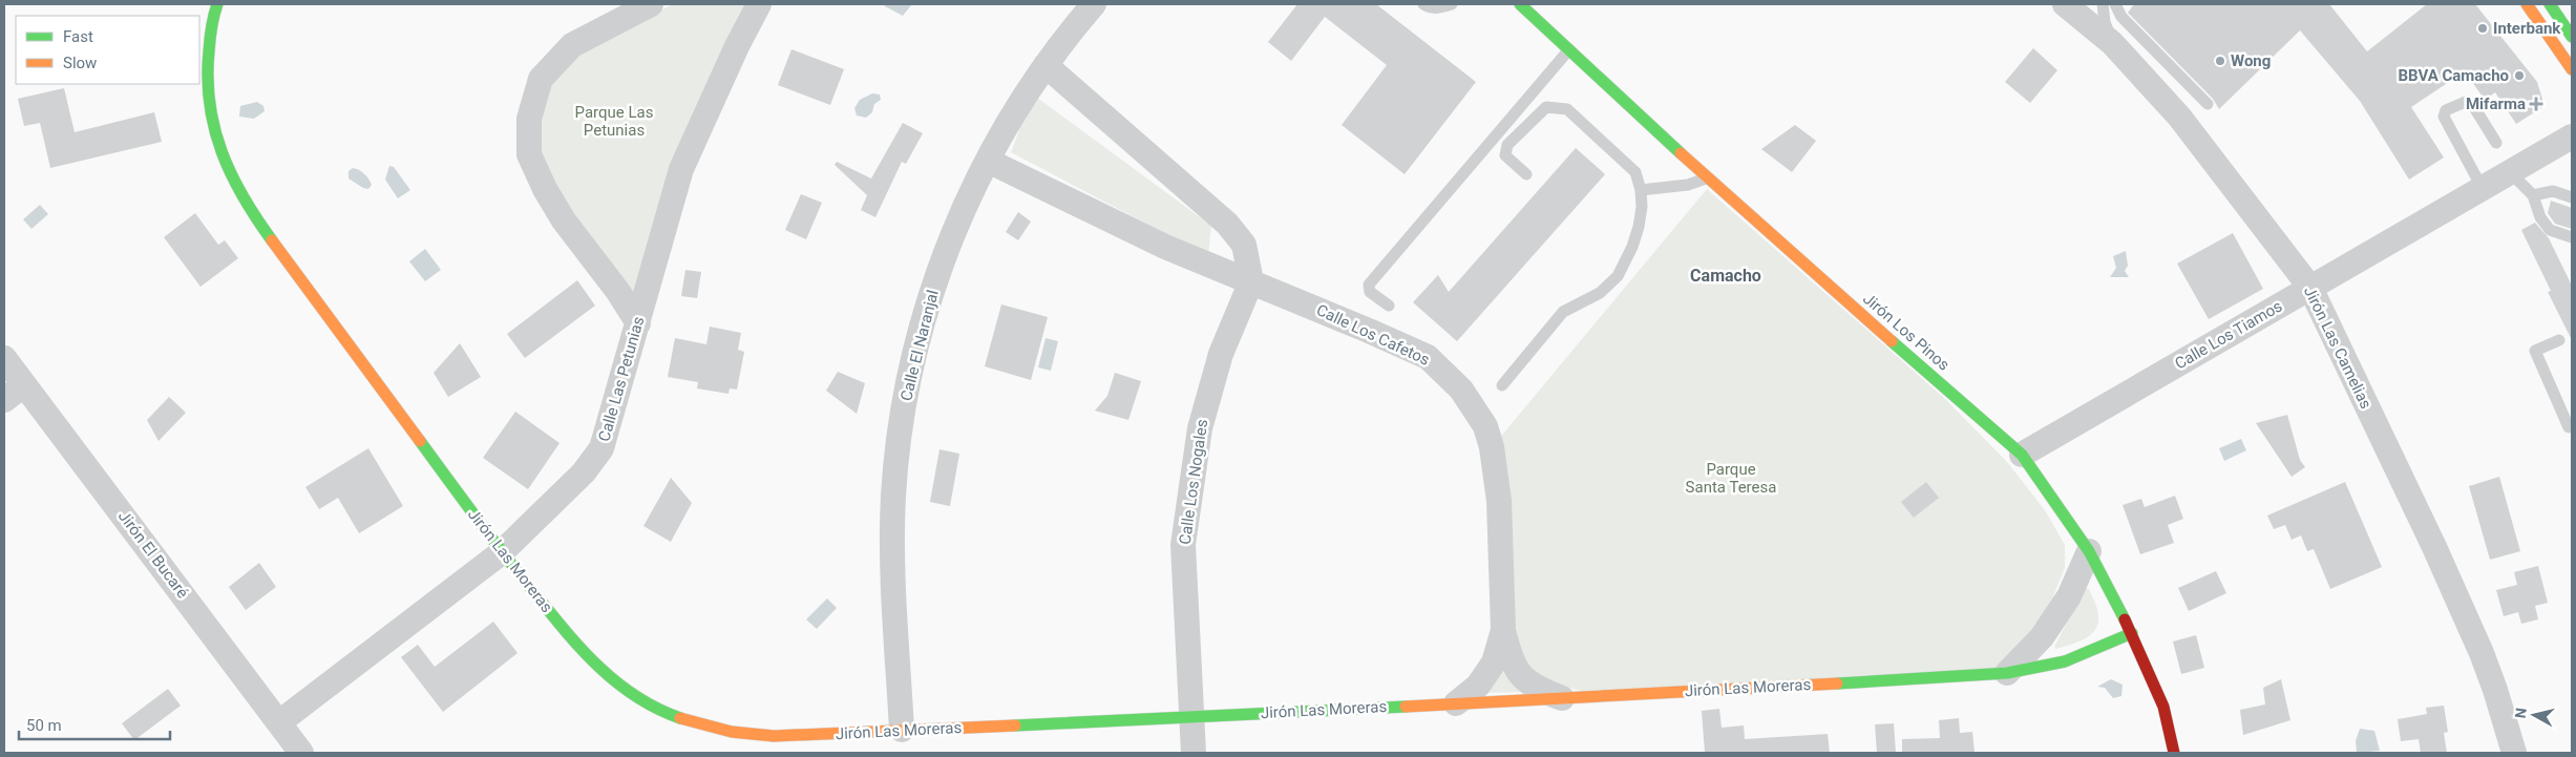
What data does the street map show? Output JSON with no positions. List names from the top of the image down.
{
  "streets": {
    "main road": ["Jirón Los Pinos", "Jirón Las Moreras"],
    "street": [
      "Calle Los Cafetos",
      "Calle Los Tiamos",
      "Calle El Naranjal",
      "Jirón Las Camelias",
      "Calle Las Petunias",
      "Calle Los Nogales",
      "Jirón El Bucaré"
    ]
  },
  "crossings": [
    ["Jirón Los Pinos", "Calle Los Tiamos"],
    ["Jirón Los Pinos", "Jirón Las Moreras"],
    ["Calle Los Cafetos", "Calle El Naranjal"],
    ["Calle Los Cafetos", "Calle Los Nogales"],
    ["Calle Los Cafetos", "Jirón Las Moreras"],
    ["Calle Los Tiamos", "Jirón Las Camelias"],
    ["Calle El Naranjal", "Jirón Las Moreras"],
    ["Calle Las Petunias", "Jirón El Bucaré"],
    ["Calle Las Petunias", "Jirón Las Moreras"],
    ["Calle Los Nogales", "Jirón Las Moreras"]
  ],
  "districts": ["Camacho"],
  "parks": ["Parque Las Petunias", "Parque Santa Teresa"],
  "places": {
    "other": ["Interbank", "Wong", "BBVA Camacho"],
    "health": ["Mifarma"]
  },
  "legend": ["Fast", "Slow"],
  "scale_bar": "50 m",
  "north": "left"
}
